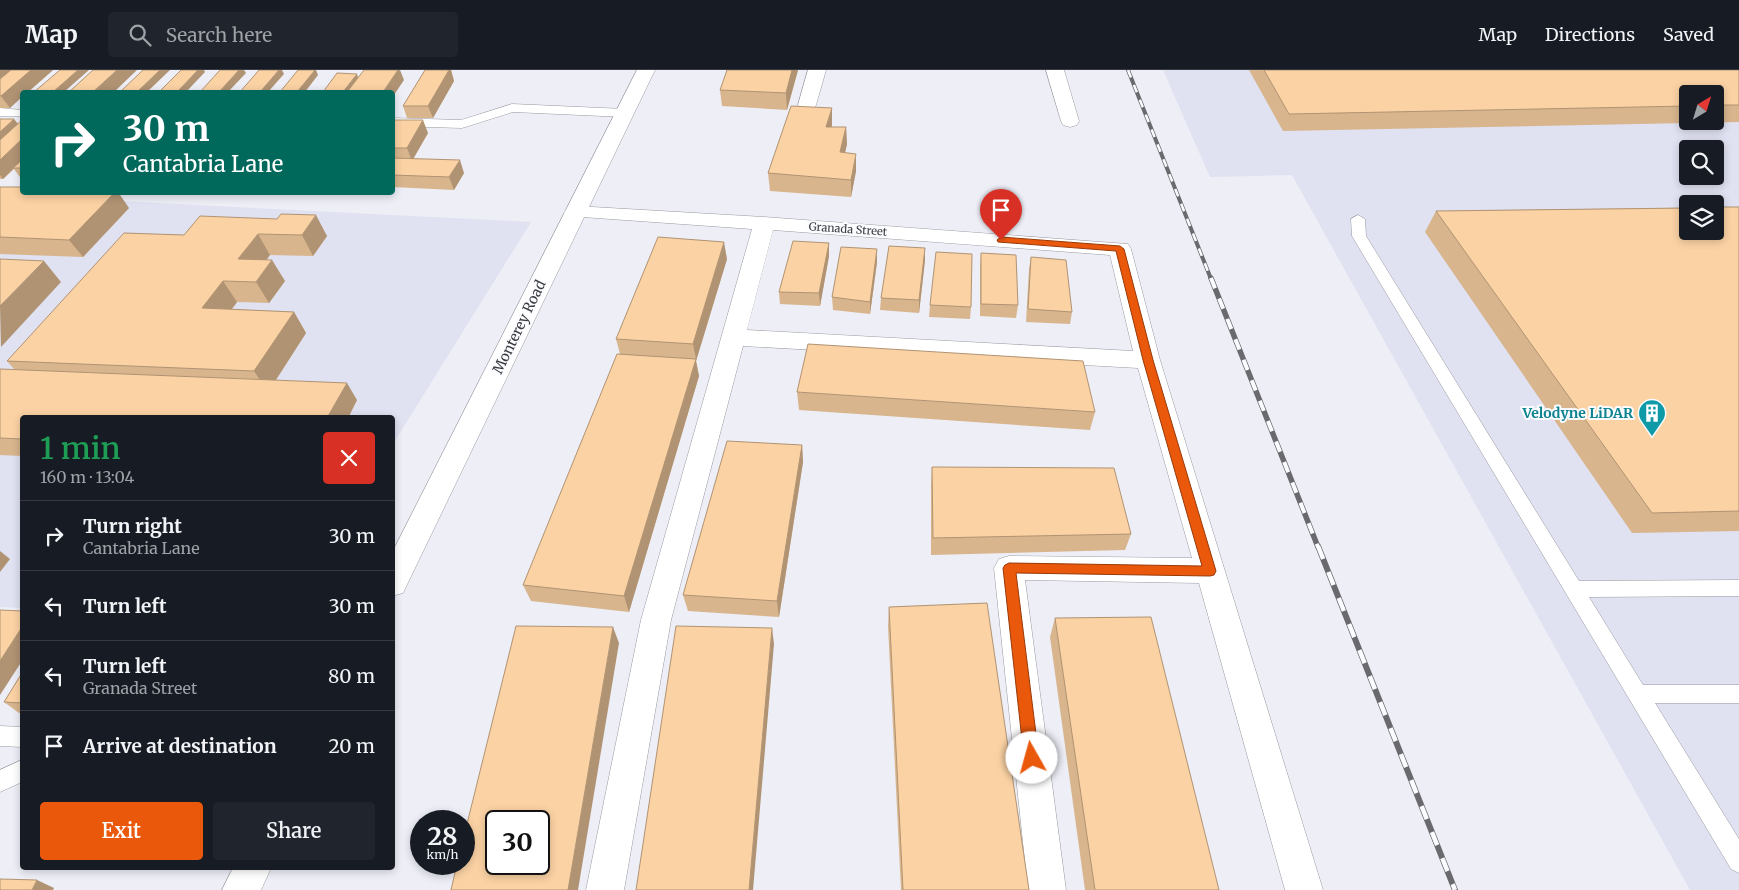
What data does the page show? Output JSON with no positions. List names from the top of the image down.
{
  "streets": {
    "street": ["Granada Street", "Monterey Road"]
  },
  "crossings": [
    ["Granada Street", "Monterey Road"]
  ],
  "places": {
    "building": ["Velodyne LiDAR"]
  },
  "north": "top right",
  "page": {
    "header": "Map",
    "search": "Search here",
    "nav": ["Map", "Directions", "Saved"],
    "turn": ["30 m", "Cantabria Lane"],
    "heading": ["1 min", "160 m · 13:04"],
    "list": [
      {
        "name": "Turn right",
        "note": "Cantabria Lane",
        "value": "30 m"
      },
      {
        "name": "Turn left",
        "value": "30 m"
      },
      {
        "name": "Turn left",
        "note": "Granada Street",
        "value": "80 m"
      },
      {
        "name": "Arrive at destination",
        "value": "20 m"
      }
    ],
    "buttons": ["Exit", "Share"],
    "speed": "28 km/h",
    "limit": "30"
  }
}
